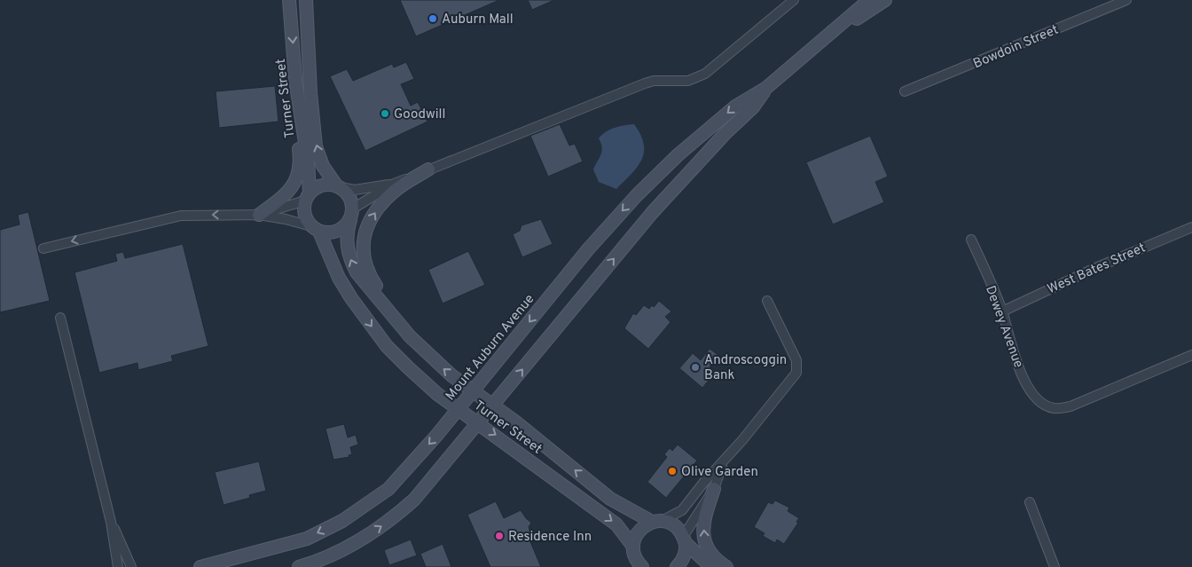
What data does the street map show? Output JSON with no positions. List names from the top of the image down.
{
  "streets": {
    "main road": ["Turner Street", "Mount Auburn Avenue"],
    "street": ["Bowdoin Street", "West Bates Street", "Dewey Avenue"]
  },
  "crossings": [
    ["Turner Street", "Mount Auburn Avenue"],
    ["West Bates Street", "Dewey Avenue"]
  ],
  "places": [
    "Auburn Mall",
    "Goodwill",
    "Androscoggin Bank",
    "Olive Garden",
    "Residence Inn"
  ]
}
